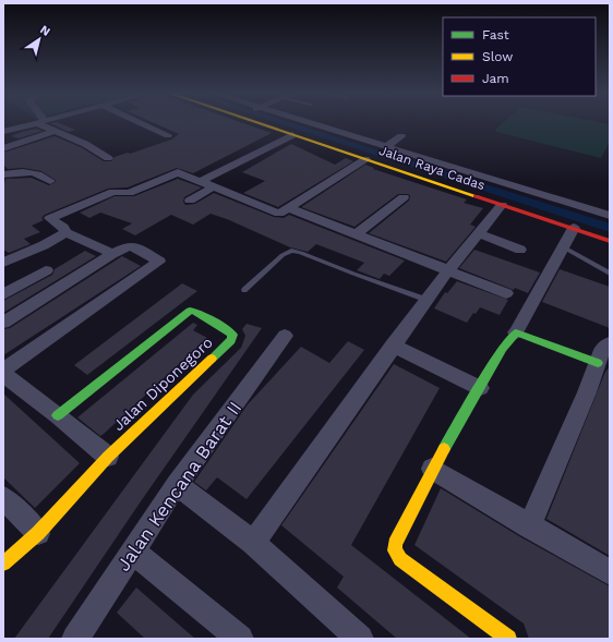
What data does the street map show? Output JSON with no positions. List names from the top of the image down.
{
  "streets": {
    "street": ["Jalan Raya Cadas", "Jalan Diponegoro", "Jalan Kencana Barat II"]
  },
  "legend": ["Fast", "Slow", "Jam"],
  "north": "top right"
}
